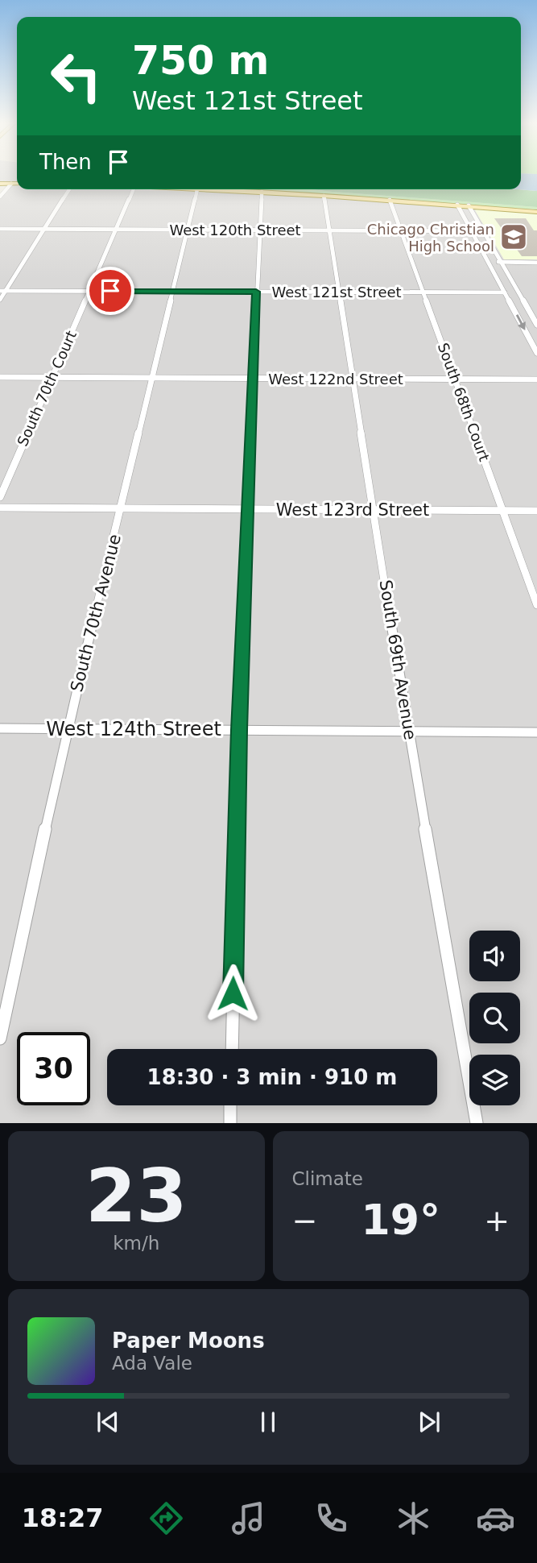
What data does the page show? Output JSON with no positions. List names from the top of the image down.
{
  "streets": {
    "street": [
      "West 120th Street",
      "West 121st Street",
      "West 122nd Street",
      "South 70th Court",
      "South 68th Court",
      "West 123rd Street",
      "South 70th Avenue",
      "South 69th Avenue",
      "West 124th Street"
    ]
  },
  "crossings": [
    ["West 120th Street", "South 70th Court"],
    ["West 120th Street", "South 68th Court"],
    ["West 120th Street", "South 70th Avenue"],
    ["West 120th Street", "South 69th Avenue"],
    ["West 121st Street", "South 70th Court"],
    ["West 121st Street", "South 68th Court"],
    ["West 121st Street", "South 70th Avenue"],
    ["West 121st Street", "South 69th Avenue"],
    ["West 122nd Street", "South 70th Court"],
    ["West 122nd Street", "South 68th Court"],
    ["West 122nd Street", "South 70th Avenue"],
    ["West 122nd Street", "South 69th Avenue"],
    ["South 68th Court", "West 123rd Street"],
    ["West 123rd Street", "South 70th Avenue"],
    ["West 123rd Street", "South 69th Avenue"],
    ["South 70th Avenue", "West 124th Street"],
    ["South 69th Avenue", "West 124th Street"]
  ],
  "places": {
    "school or university": ["Chicago Christian High School"]
  },
  "page": {
    "turn": ["750 m", "West 121st Street"],
    "then": "Then",
    "limit": "30",
    "trip": "18:30 · 3 min · 910 m",
    "tile": [
      ["23", "km/h"],
      "Climate"
    ],
    "heat": ["−", "19°", "+"],
    "song": ["Paper Moons", "Ada Vale"],
    "tabs": "18:27"
  }
}
